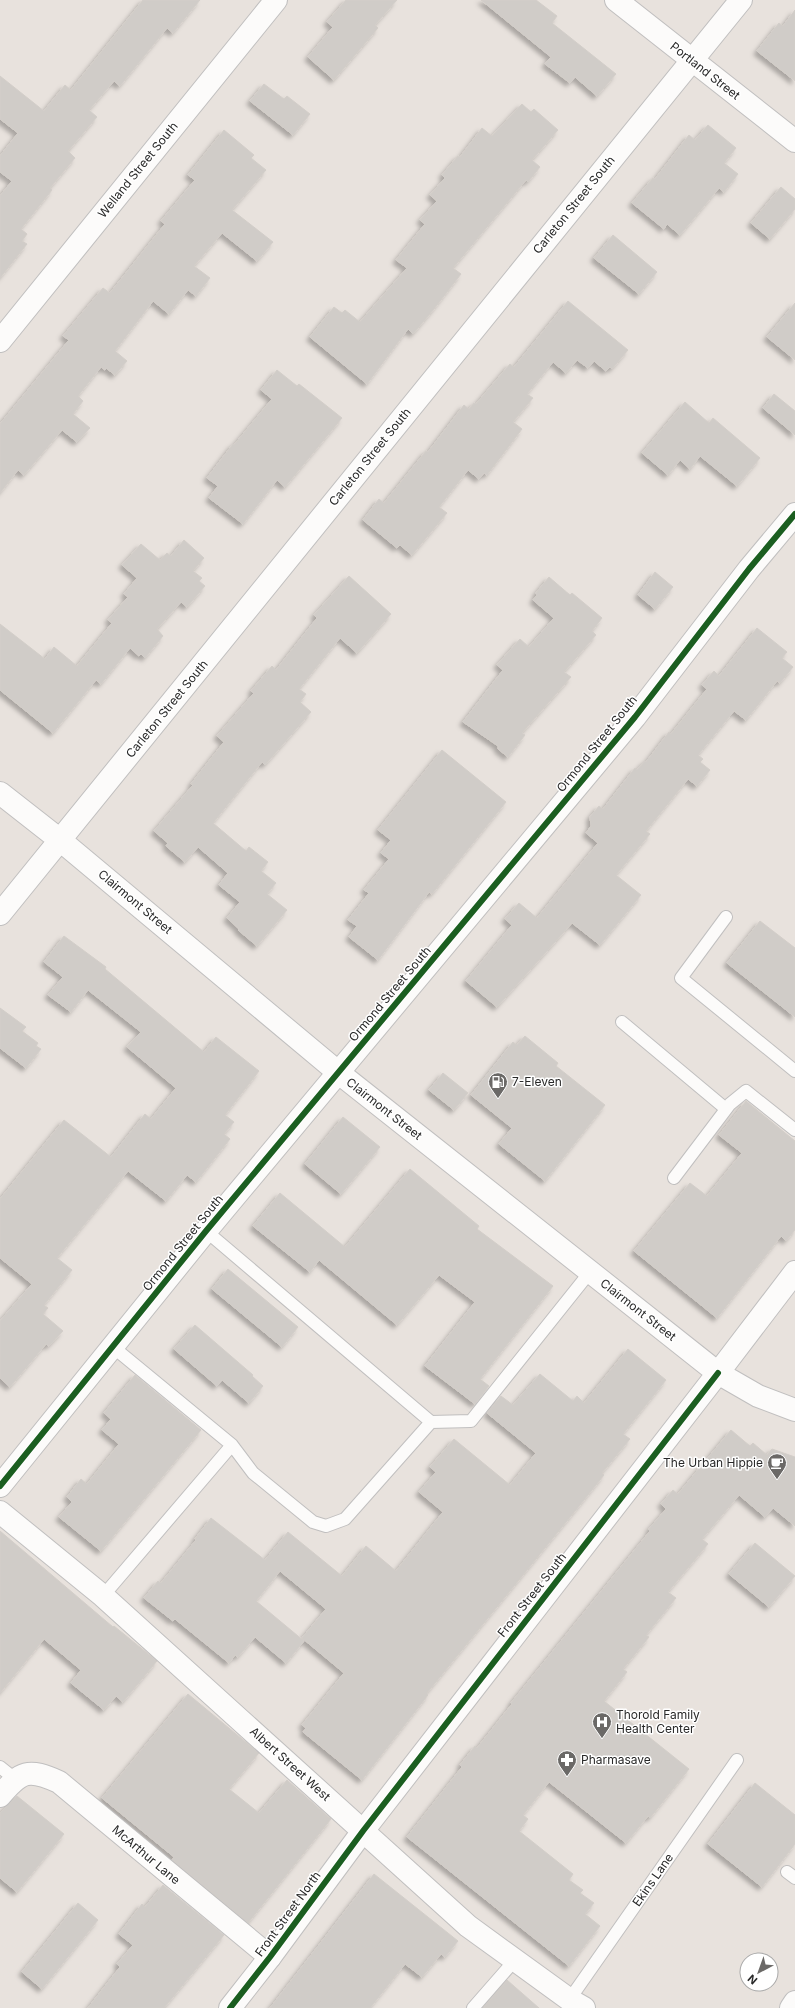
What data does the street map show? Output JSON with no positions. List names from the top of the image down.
{
  "streets": {
    "street": [
      "Portland Street",
      "Welland Street South",
      "Carleton Street South",
      "Ormond Street South",
      "Clairmont Street",
      "Front Street South",
      "Albert Street West",
      "McArthur Lane",
      "Front Street North"
    ],
    "lane": ["Ekins Lane"]
  },
  "crossings": [
    ["Portland Street", "Carleton Street South"],
    ["Carleton Street South", "Clairmont Street"],
    ["Ormond Street South", "Clairmont Street"],
    ["Clairmont Street", "Front Street South"],
    ["Front Street South", "Albert Street West"],
    ["Front Street South", "Front Street North"],
    ["Albert Street West", "Ekins Lane"],
    ["Albert Street West", "Front Street North"],
    ["McArthur Lane", "Front Street North"]
  ],
  "places": {
    "fuel station": ["7-Eleven"],
    "cafe": ["The Urban Hippie"],
    "hospital": ["Thorold Family Health Center"],
    "pharmacy": ["Pharmasave"]
  },
  "north": "bottom left"
}
